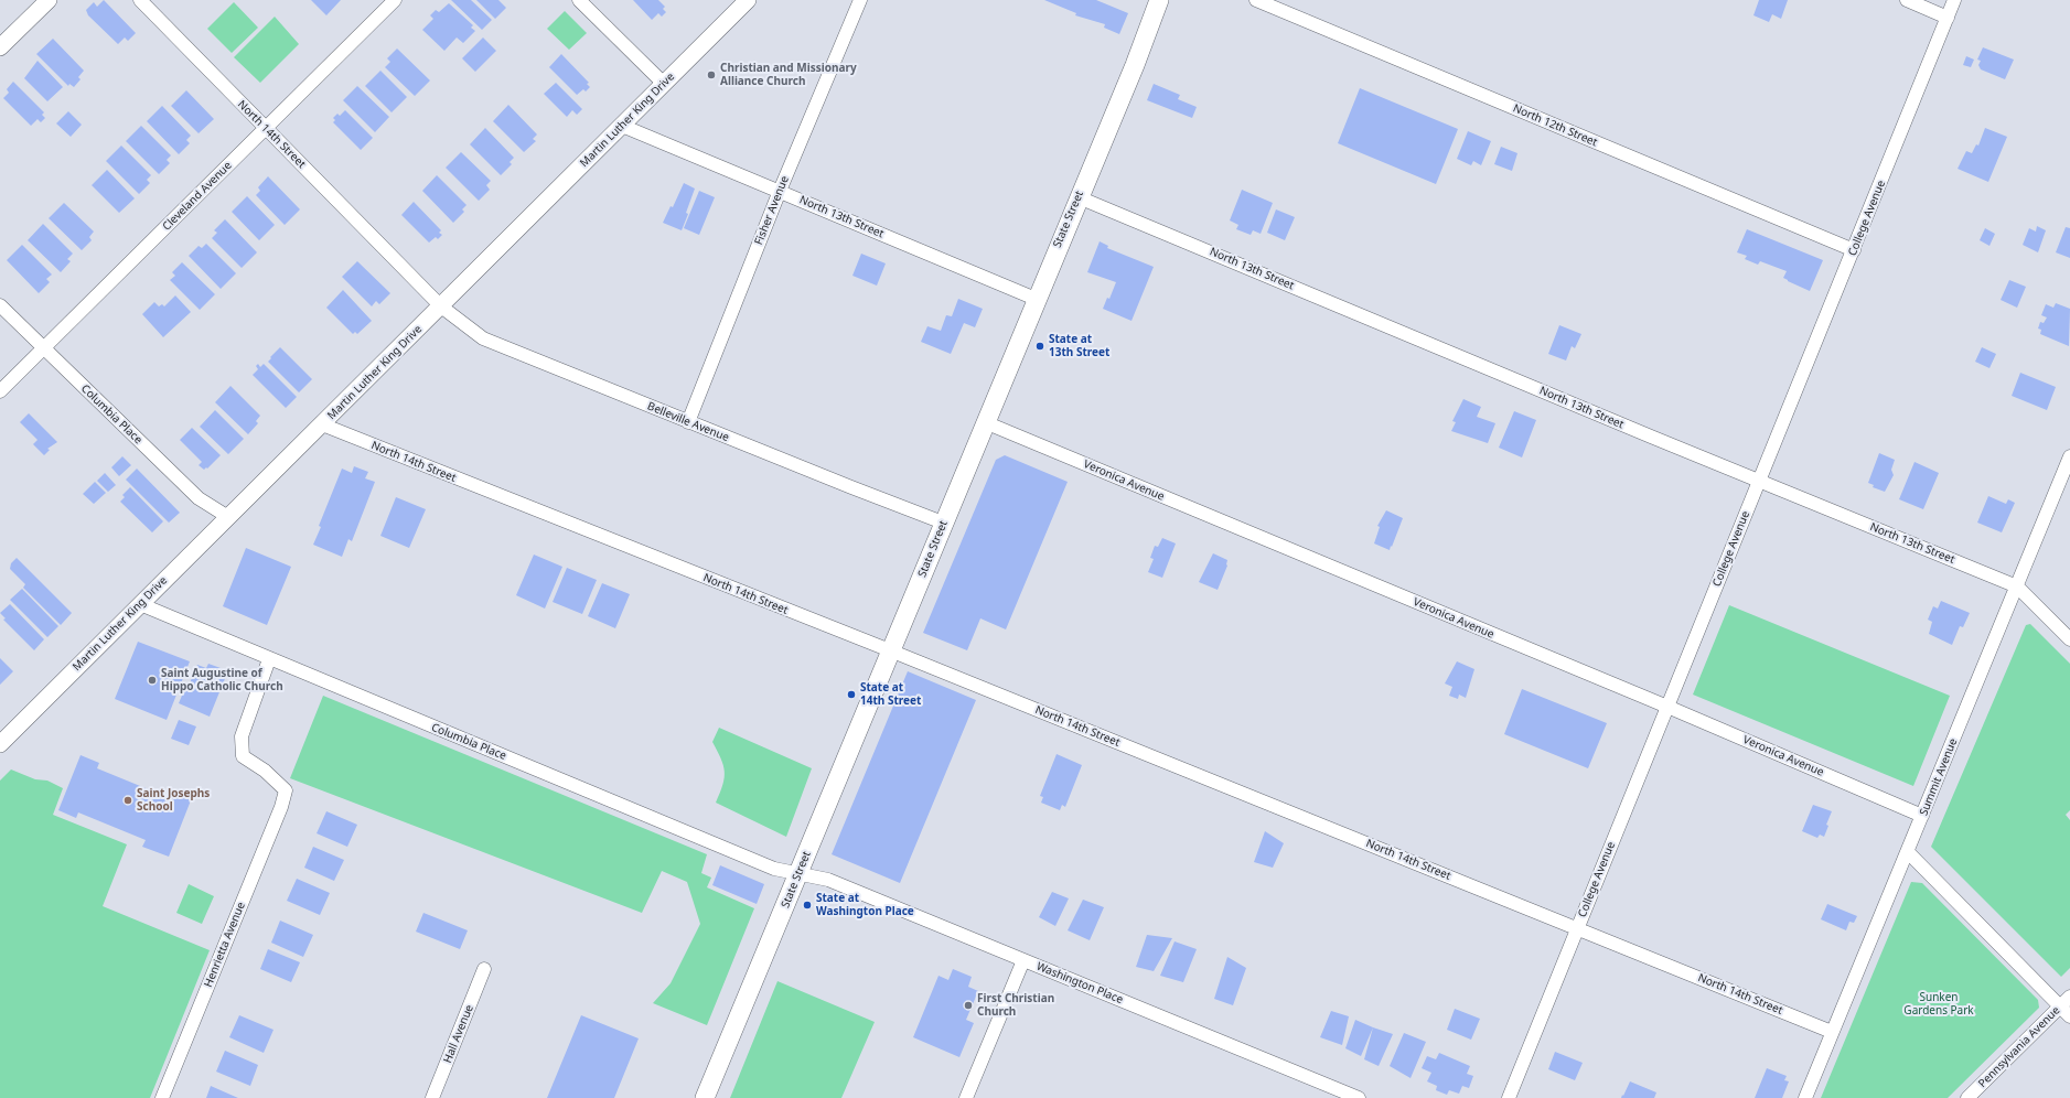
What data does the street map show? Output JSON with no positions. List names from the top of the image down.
{
  "streets": {
    "main road": ["State Street"],
    "street": [
      "Martin Luther King Drive",
      "North 12th Street",
      "North 14th Street",
      "Cleveland Avenue",
      "Fisher Avenue",
      "North 13th Street",
      "College Avenue",
      "Columbia Place",
      "Belleville Avenue",
      "Veronica Avenue",
      "Summit Avenue",
      "Henrietta Avenue",
      "Washington Place",
      "Hall Avenue",
      "Pennsylvania Avenue"
    ]
  },
  "crossings": [
    ["Martin Luther King Drive", "North 14th Street"],
    ["Martin Luther King Drive", "North 13th Street"],
    ["Martin Luther King Drive", "Columbia Place"],
    ["Martin Luther King Drive", "Belleville Avenue"],
    ["North 12th Street", "College Avenue"],
    ["North 14th Street", "Cleveland Avenue"],
    ["North 14th Street", "College Avenue"],
    ["North 14th Street", "State Street"],
    ["North 14th Street", "Belleville Avenue"],
    ["North 14th Street", "Summit Avenue"],
    ["Cleveland Avenue", "Columbia Place"],
    ["Fisher Avenue", "North 13th Street"],
    ["Fisher Avenue", "Belleville Avenue"],
    ["North 13th Street", "College Avenue"],
    ["North 13th Street", "State Street"],
    ["North 13th Street", "Summit Avenue"],
    ["College Avenue", "Veronica Avenue"],
    ["State Street", "Columbia Place"],
    ["State Street", "Belleville Avenue"],
    ["State Street", "Veronica Avenue"],
    ["State Street", "Washington Place"],
    ["Columbia Place", "Henrietta Avenue"],
    ["Columbia Place", "Washington Place"],
    ["Veronica Avenue", "Summit Avenue"]
  ],
  "parks": ["Sunken Gardens Park"],
  "places": [
    "Christian and Missionary Alliance Church",
    "State at 13th Street",
    "Saint Augustine of Hippo Catholic Church",
    "State at 14th Street",
    "Saint Josephs School",
    "State at Washington Place",
    "First Christian Church"
  ]
}
